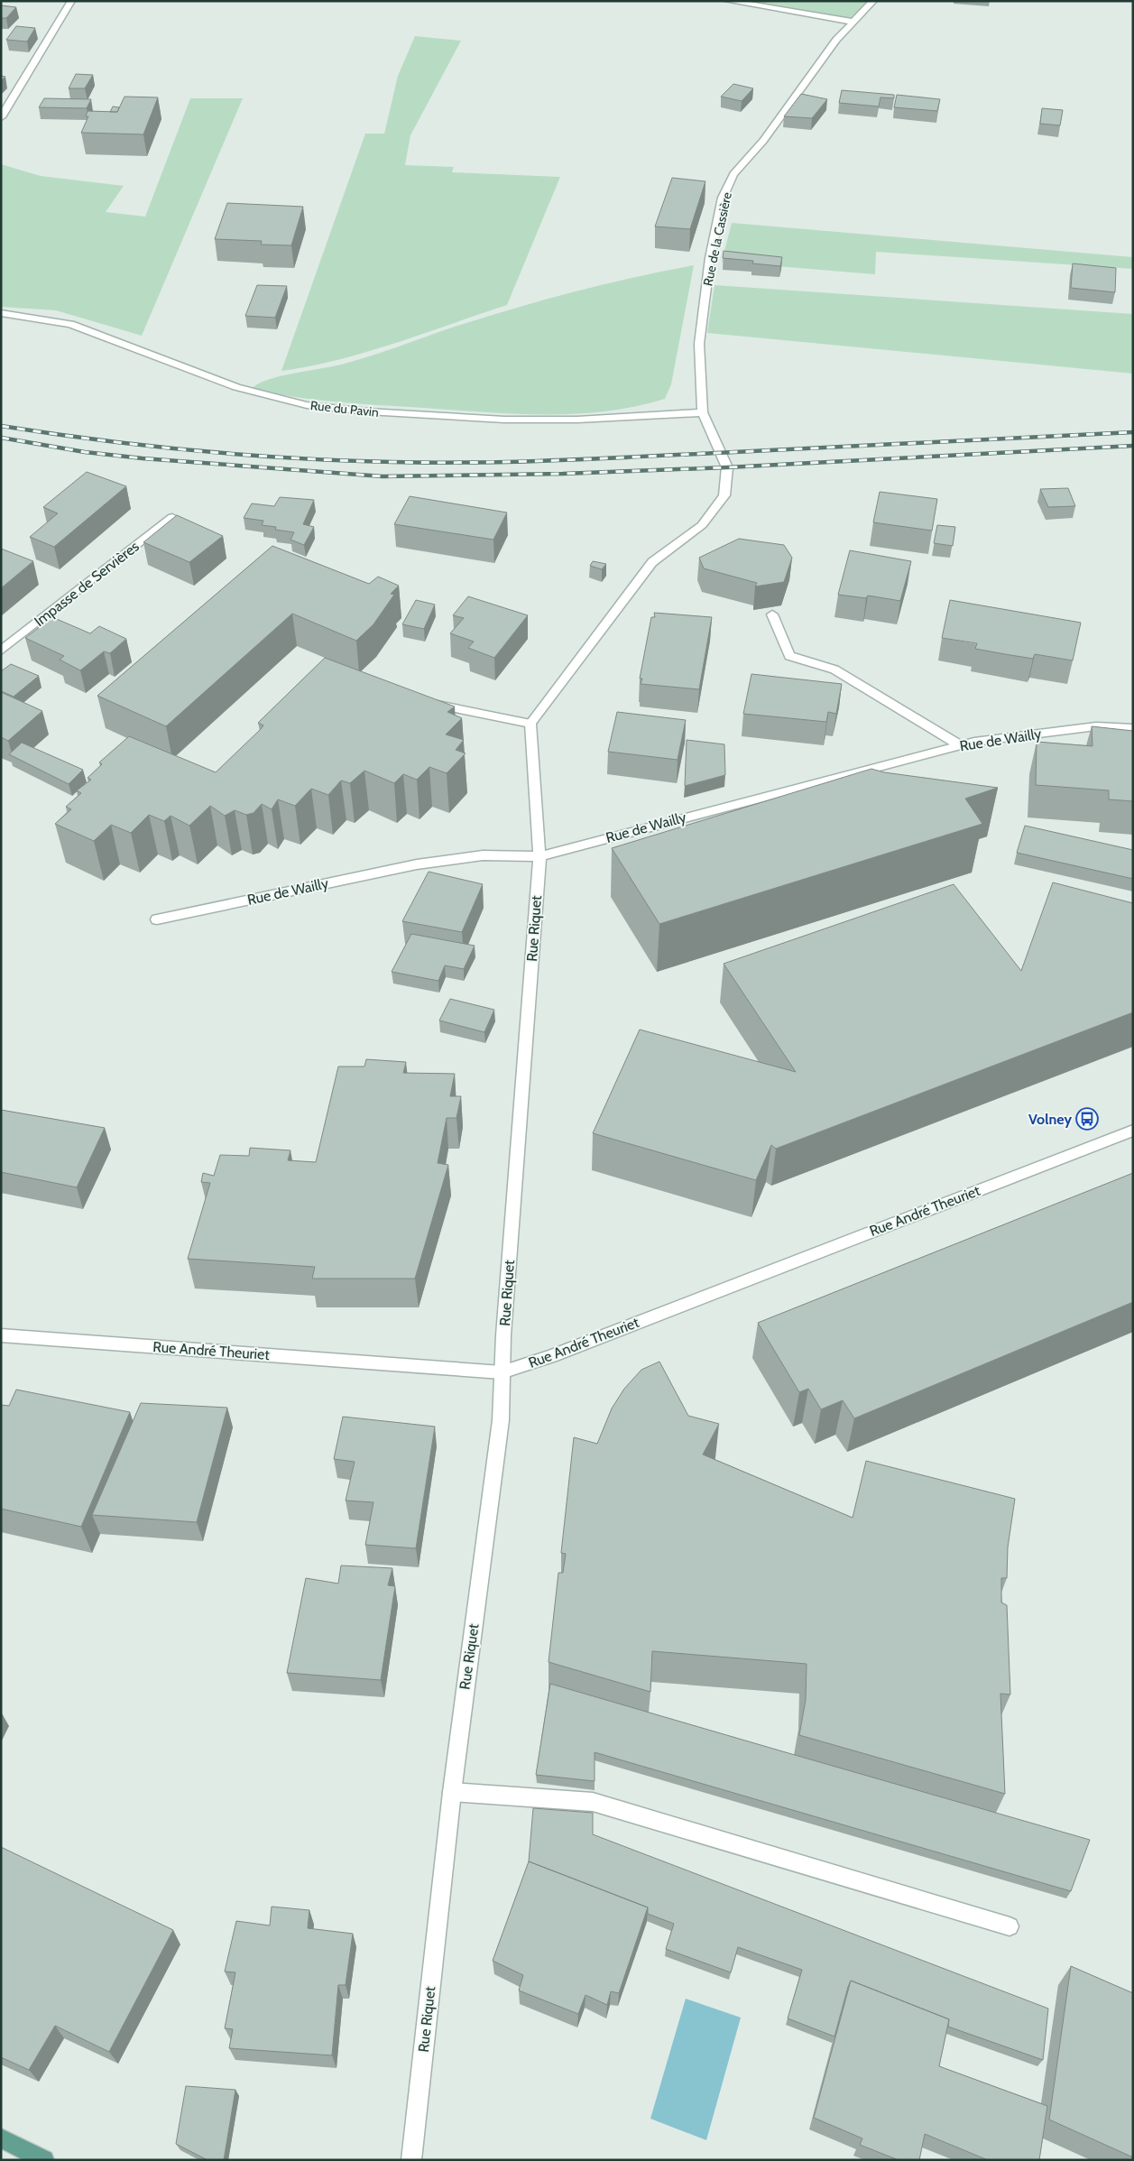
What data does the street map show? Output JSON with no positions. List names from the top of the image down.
{
  "streets": {
    "street": [
      "Rue de la Cassière",
      "Rue du Pavin",
      "Impasse de Servières",
      "Rue de Wailly",
      "Rue Riquet",
      "Rue André Theuriet"
    ]
  },
  "crossings": [
    ["Rue de la Cassière", "Rue du Pavin"],
    ["Rue de la Cassière", "Rue Riquet"],
    ["Rue de Wailly", "Rue Riquet"],
    ["Rue Riquet", "Rue André Theuriet"]
  ],
  "places": {
    "bus stop": ["Volney"]
  }
}
